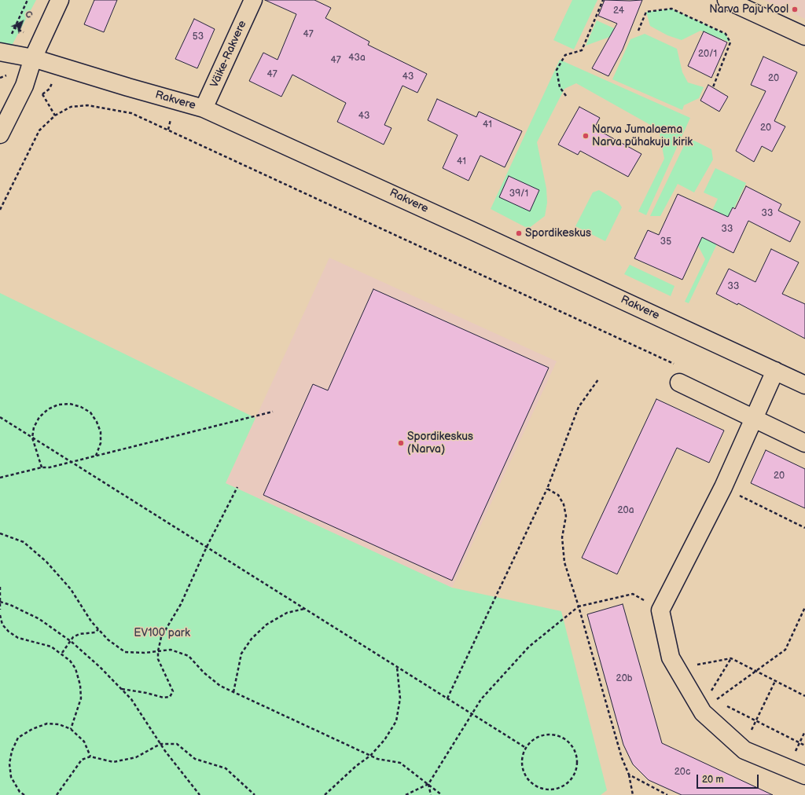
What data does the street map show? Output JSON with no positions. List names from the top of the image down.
{
  "streets": {
    "street": ["Väike-Rakvere", "Rakvere"]
  },
  "crossings": [
    ["Väike-Rakvere", "Rakvere"]
  ],
  "parks": ["EV100 park"],
  "places": [
    "Narva Paju Kool",
    "Narva Jumalaema Narva pühakuju kirik",
    "Spordikeskus",
    "Spordikeskus (Narva)"
  ],
  "house_numbers": [
    "24",
    "47",
    "53",
    "20/1",
    "43a",
    "47",
    "47",
    "43",
    "20",
    "43",
    "41",
    "20",
    "41",
    "39/1",
    "33",
    "33",
    "35",
    "33",
    "20",
    "20a",
    "20b",
    "20c"
  ],
  "scale_bar": "20 m",
  "north": "top right"
}
